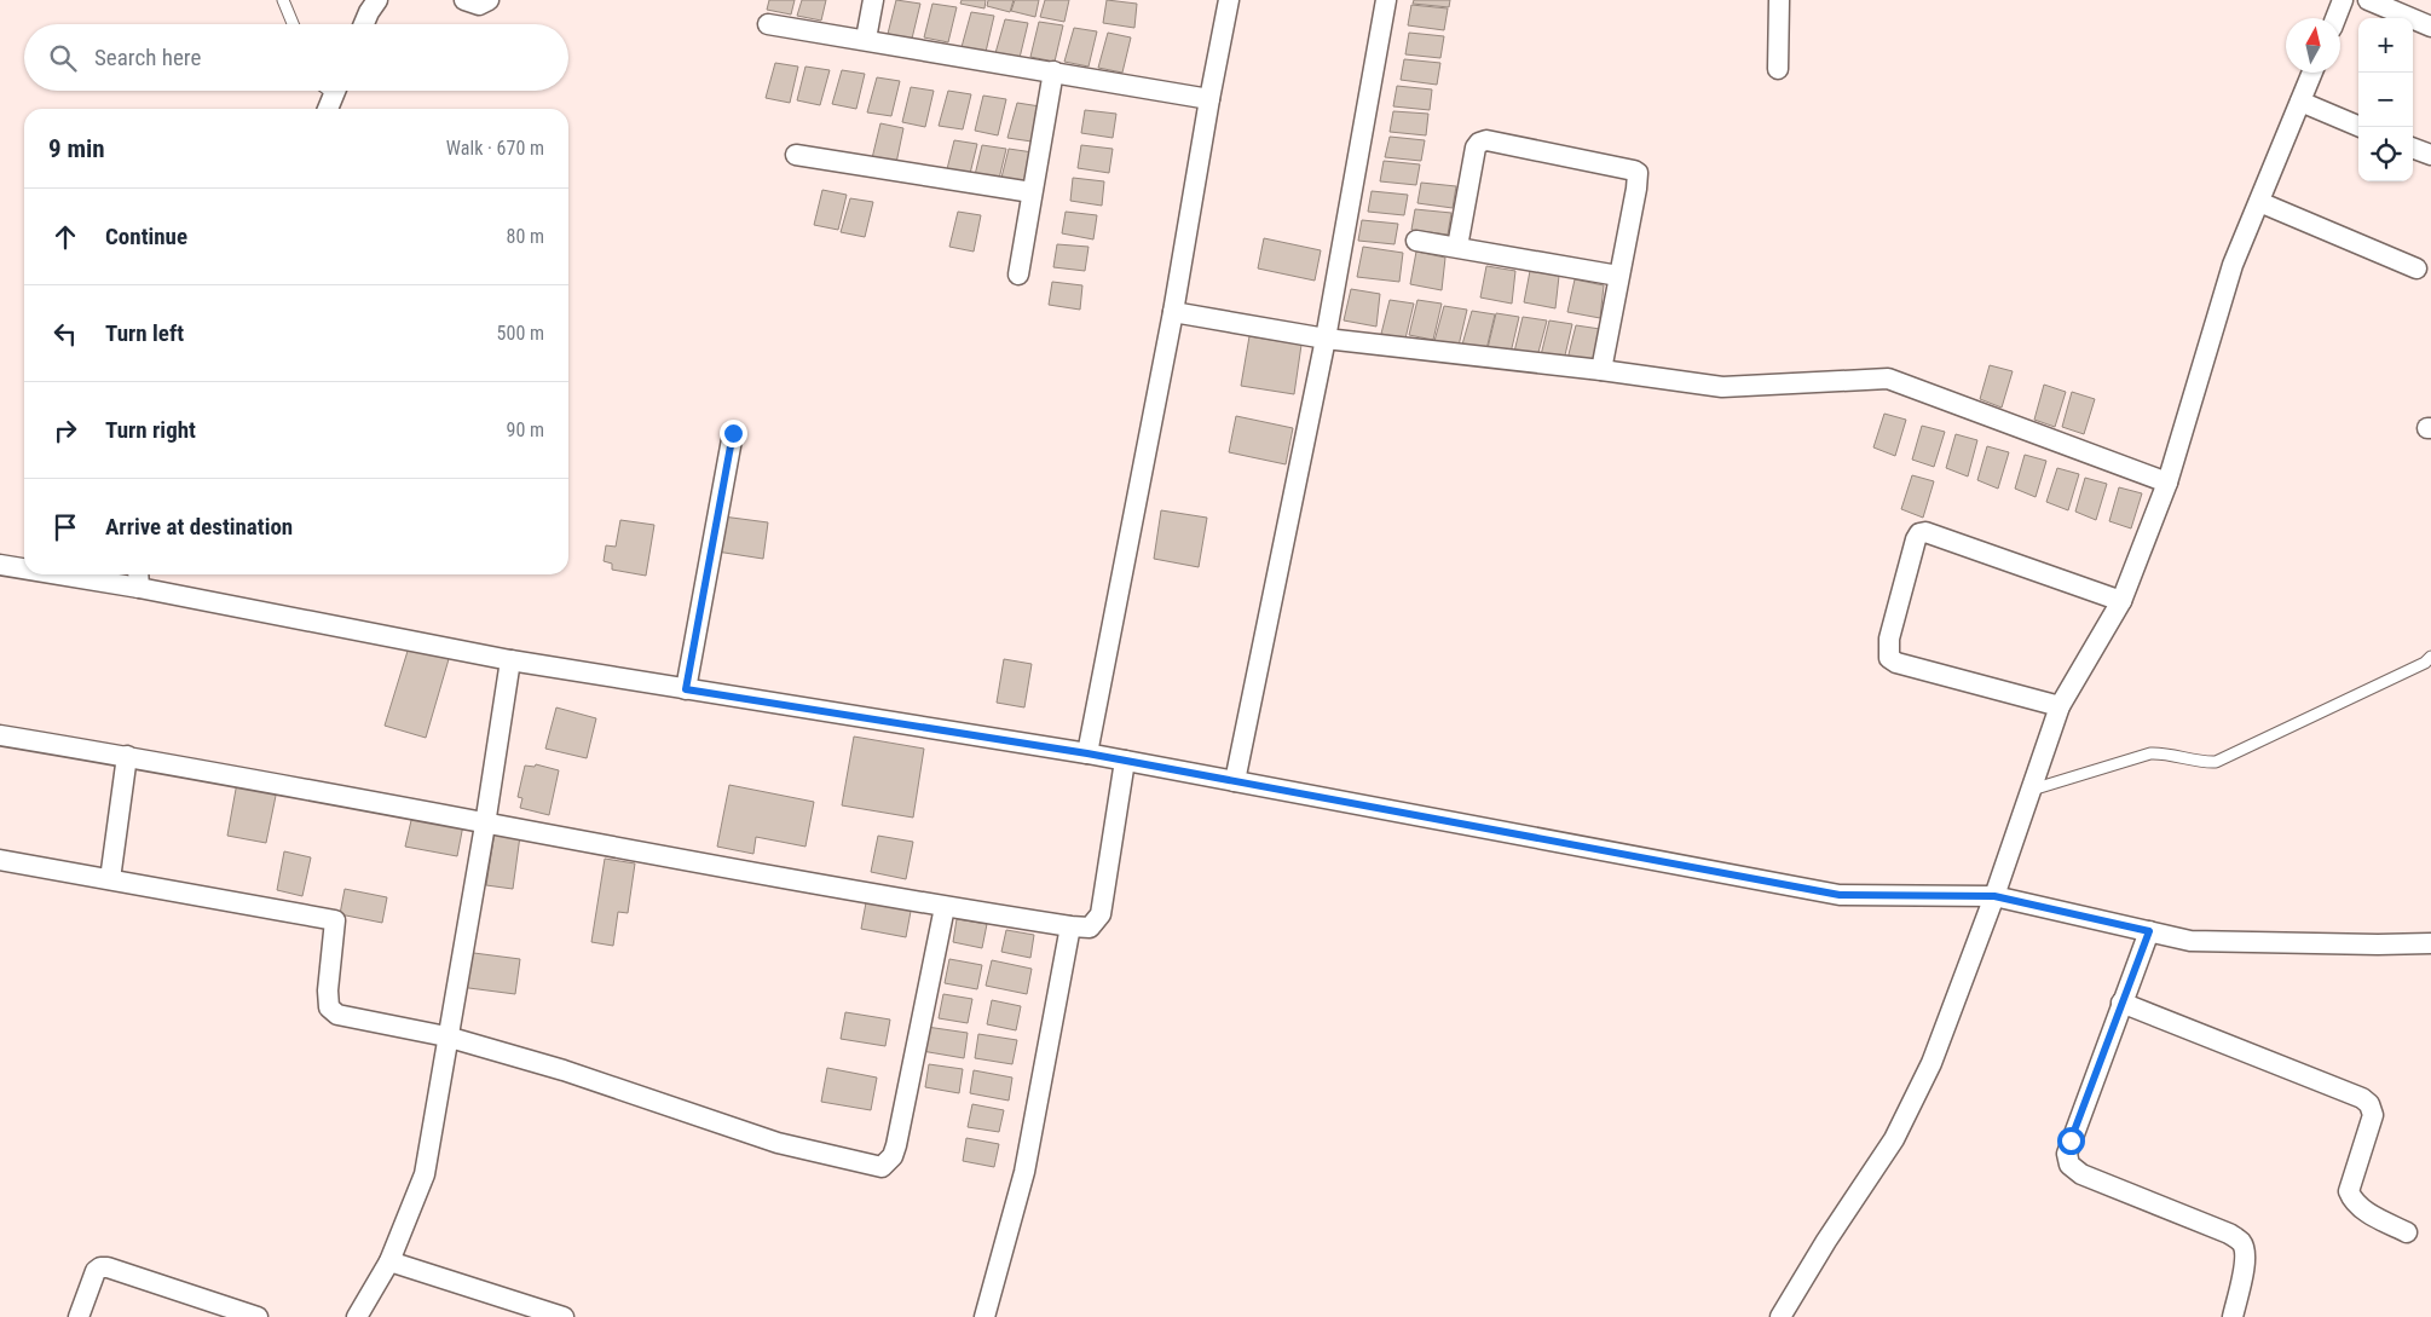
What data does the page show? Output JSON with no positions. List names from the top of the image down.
{
  "north": "top",
  "page": {
    "map_buttons": ["+", "−"],
    "search": "Search here",
    "heading": ["9 min", "Walk · 670 m"],
    "list": [
      ["Continue", "80 m"],
      ["Turn left", "500 m"],
      ["Turn right", "90 m"],
      "Arrive at destination"
    ]
  }
}
